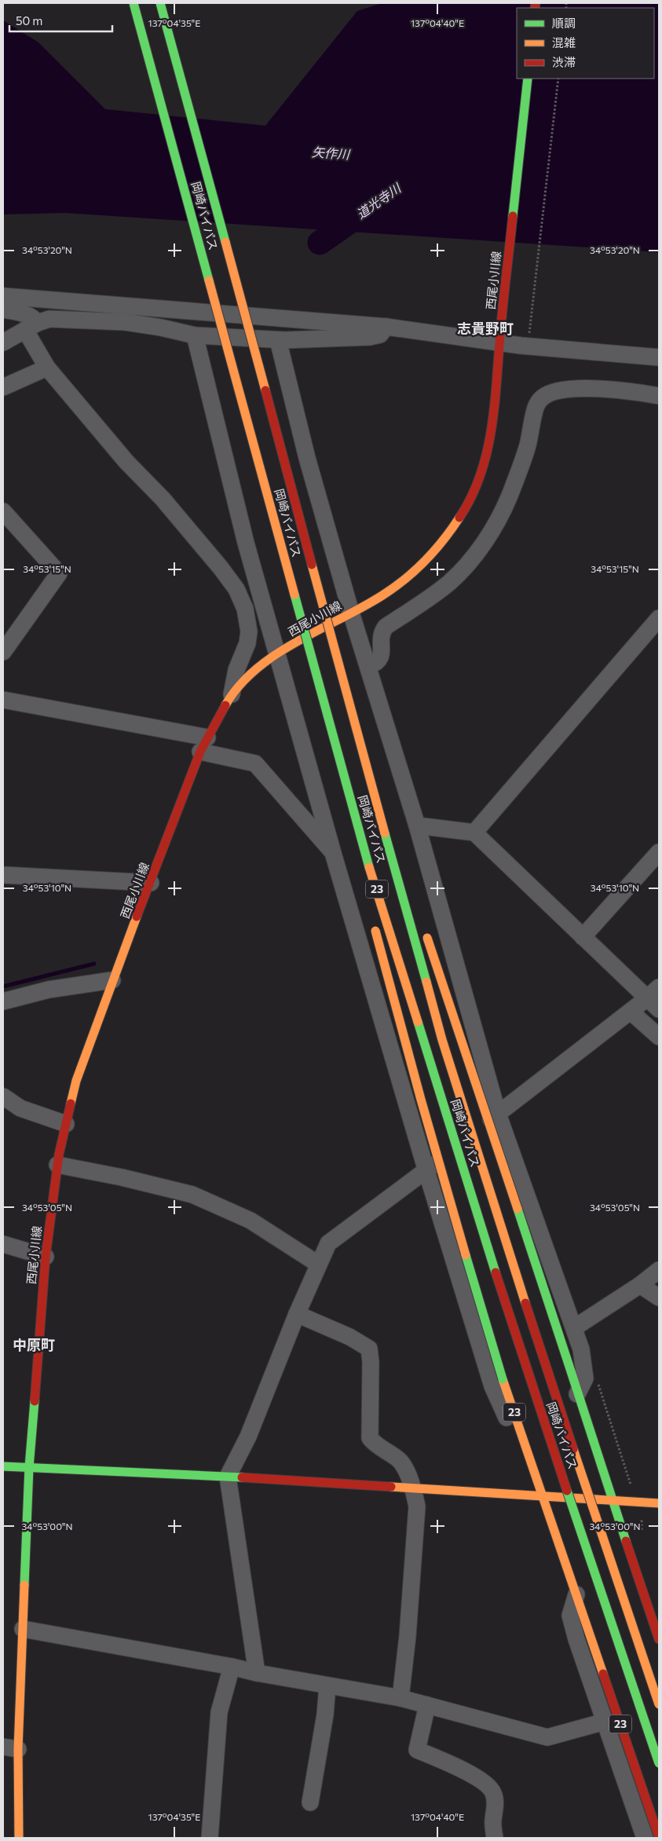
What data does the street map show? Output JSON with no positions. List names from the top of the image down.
{
  "streets": {
    "main road": ["岡崎バイパス", "西尾小川線", "23"]
  },
  "crossings": [
    ["岡崎バイパス", "23"]
  ],
  "districts": ["志貴野町", "中原町"],
  "water": ["矢作川", "道光寺川"],
  "legend": ["順調", "混雑", "渋滞"],
  "scale_bar": "50 m",
  "coordinates": [
    "137°04'35\"E",
    "137°04'40\"E",
    "34°53'20\"N",
    "34°53'15\"N",
    "34°53'10\"N",
    "34°53'05\"N",
    "34°53'00\"N"
  ]
}
